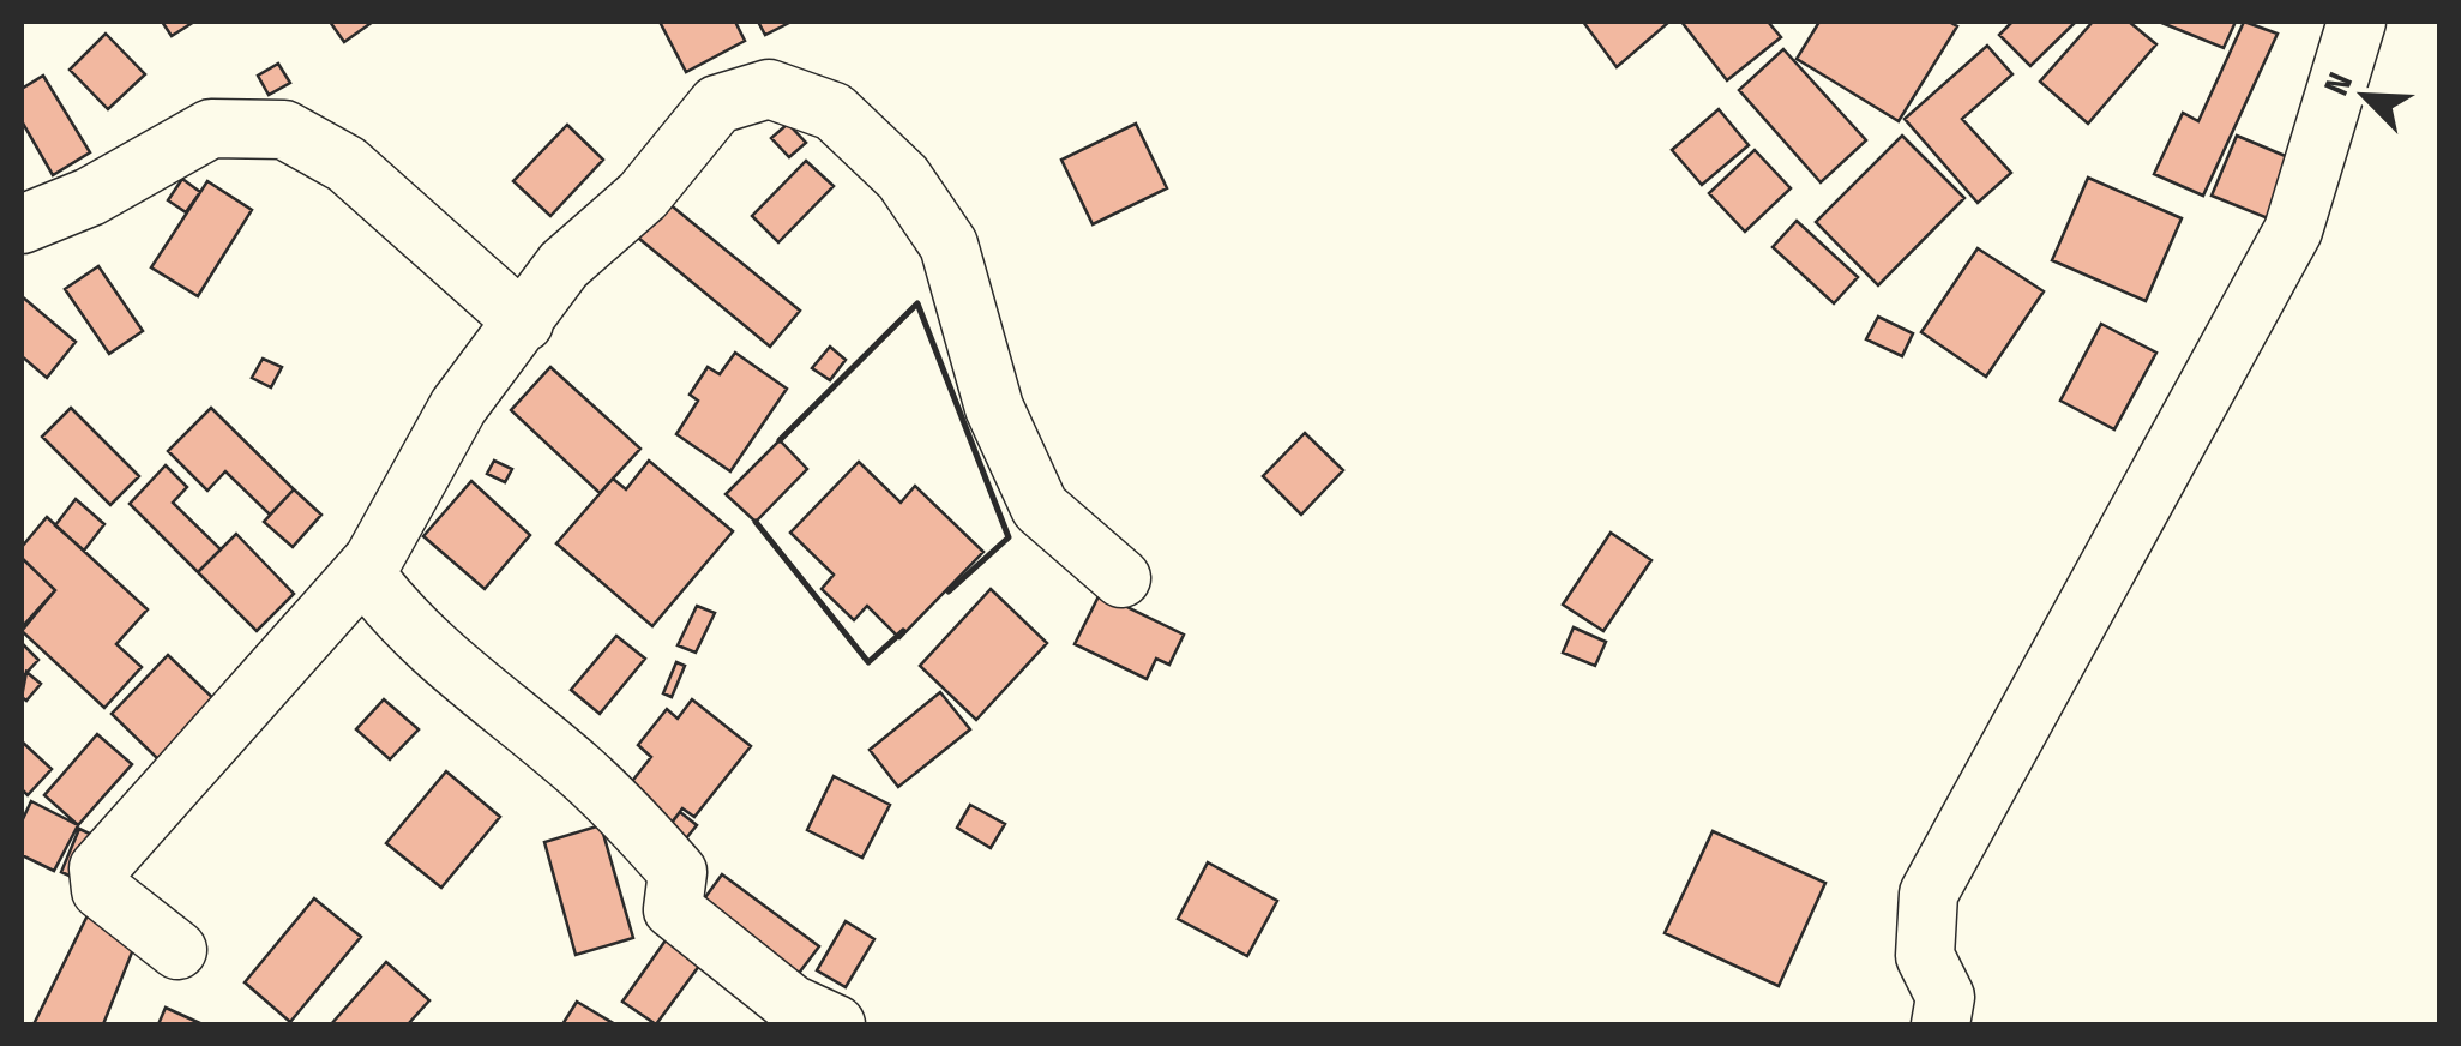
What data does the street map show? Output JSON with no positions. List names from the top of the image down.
{
  "north": "top left"
}
